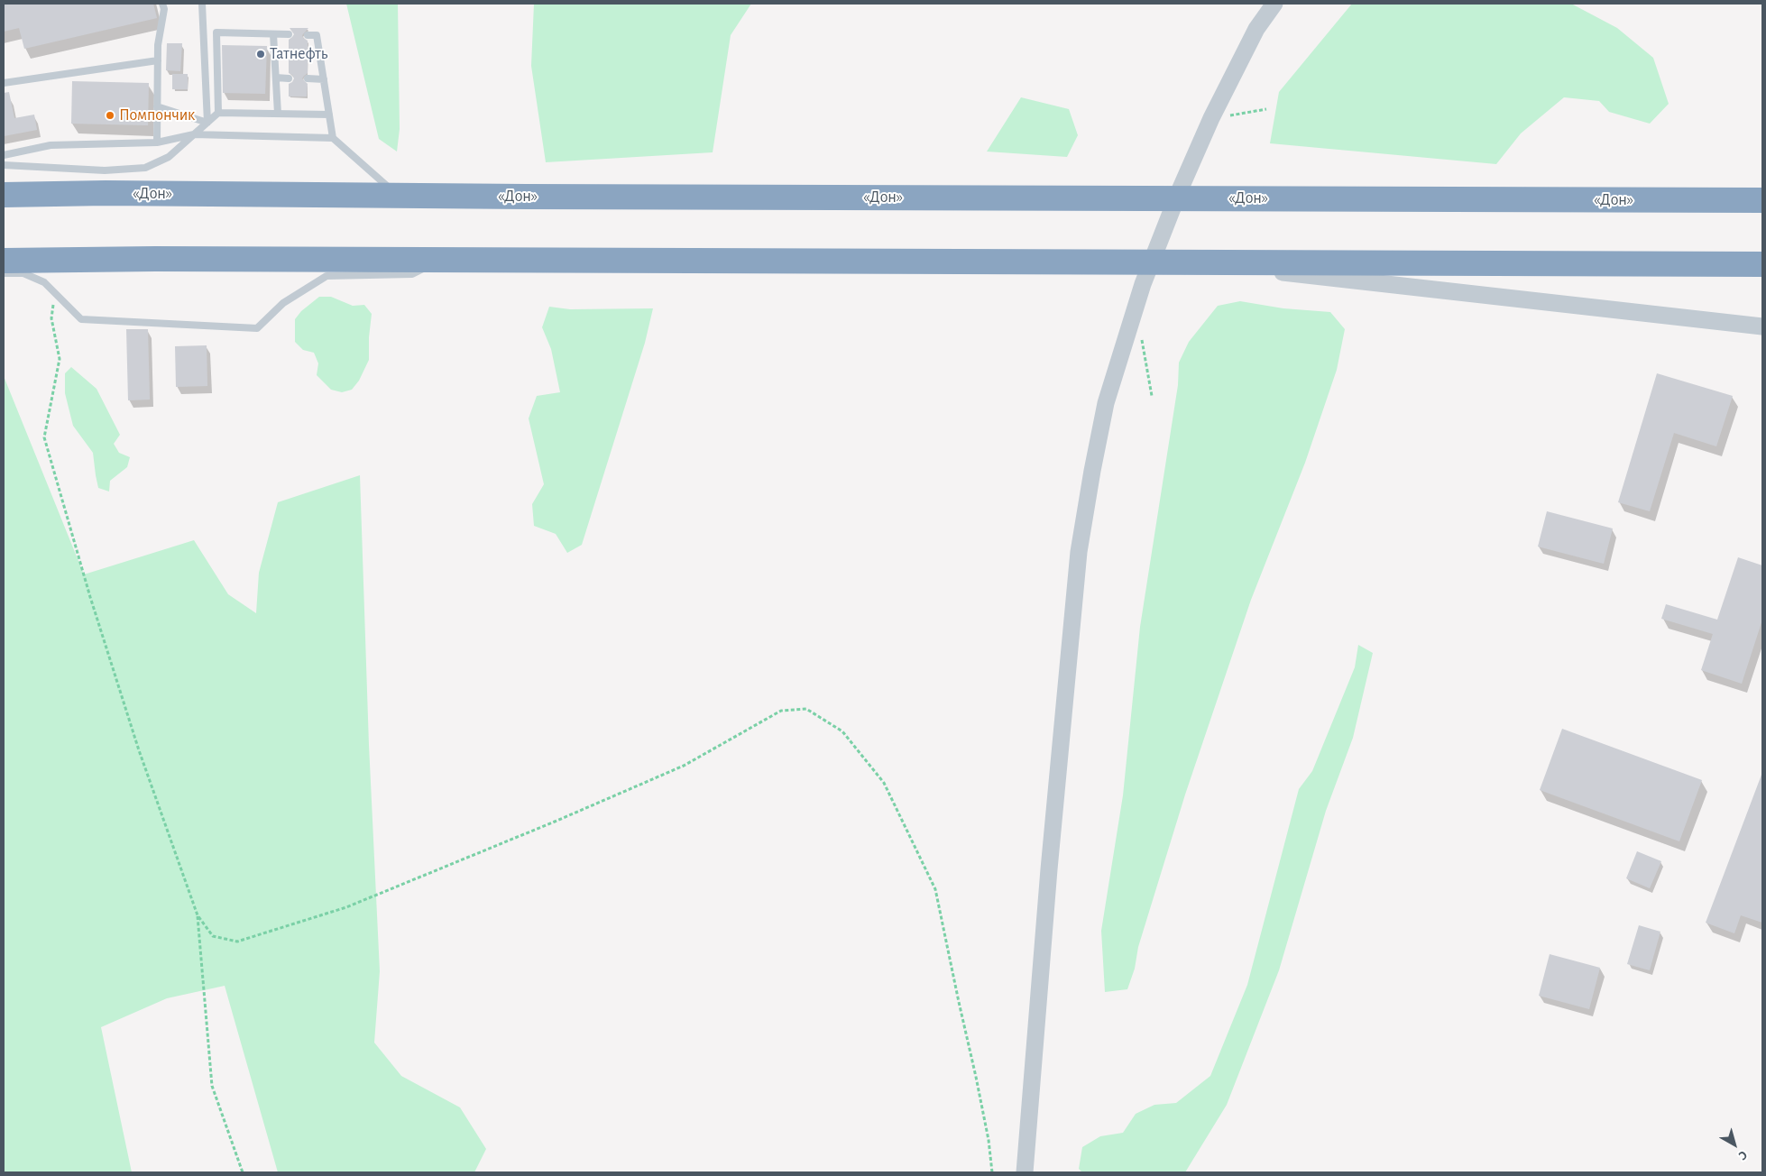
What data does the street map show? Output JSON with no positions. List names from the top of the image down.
{
  "streets": {
    "highway": ["«Дон»"]
  },
  "places": ["Татнефть", "Помпончик"],
  "north": "bottom right"
}
